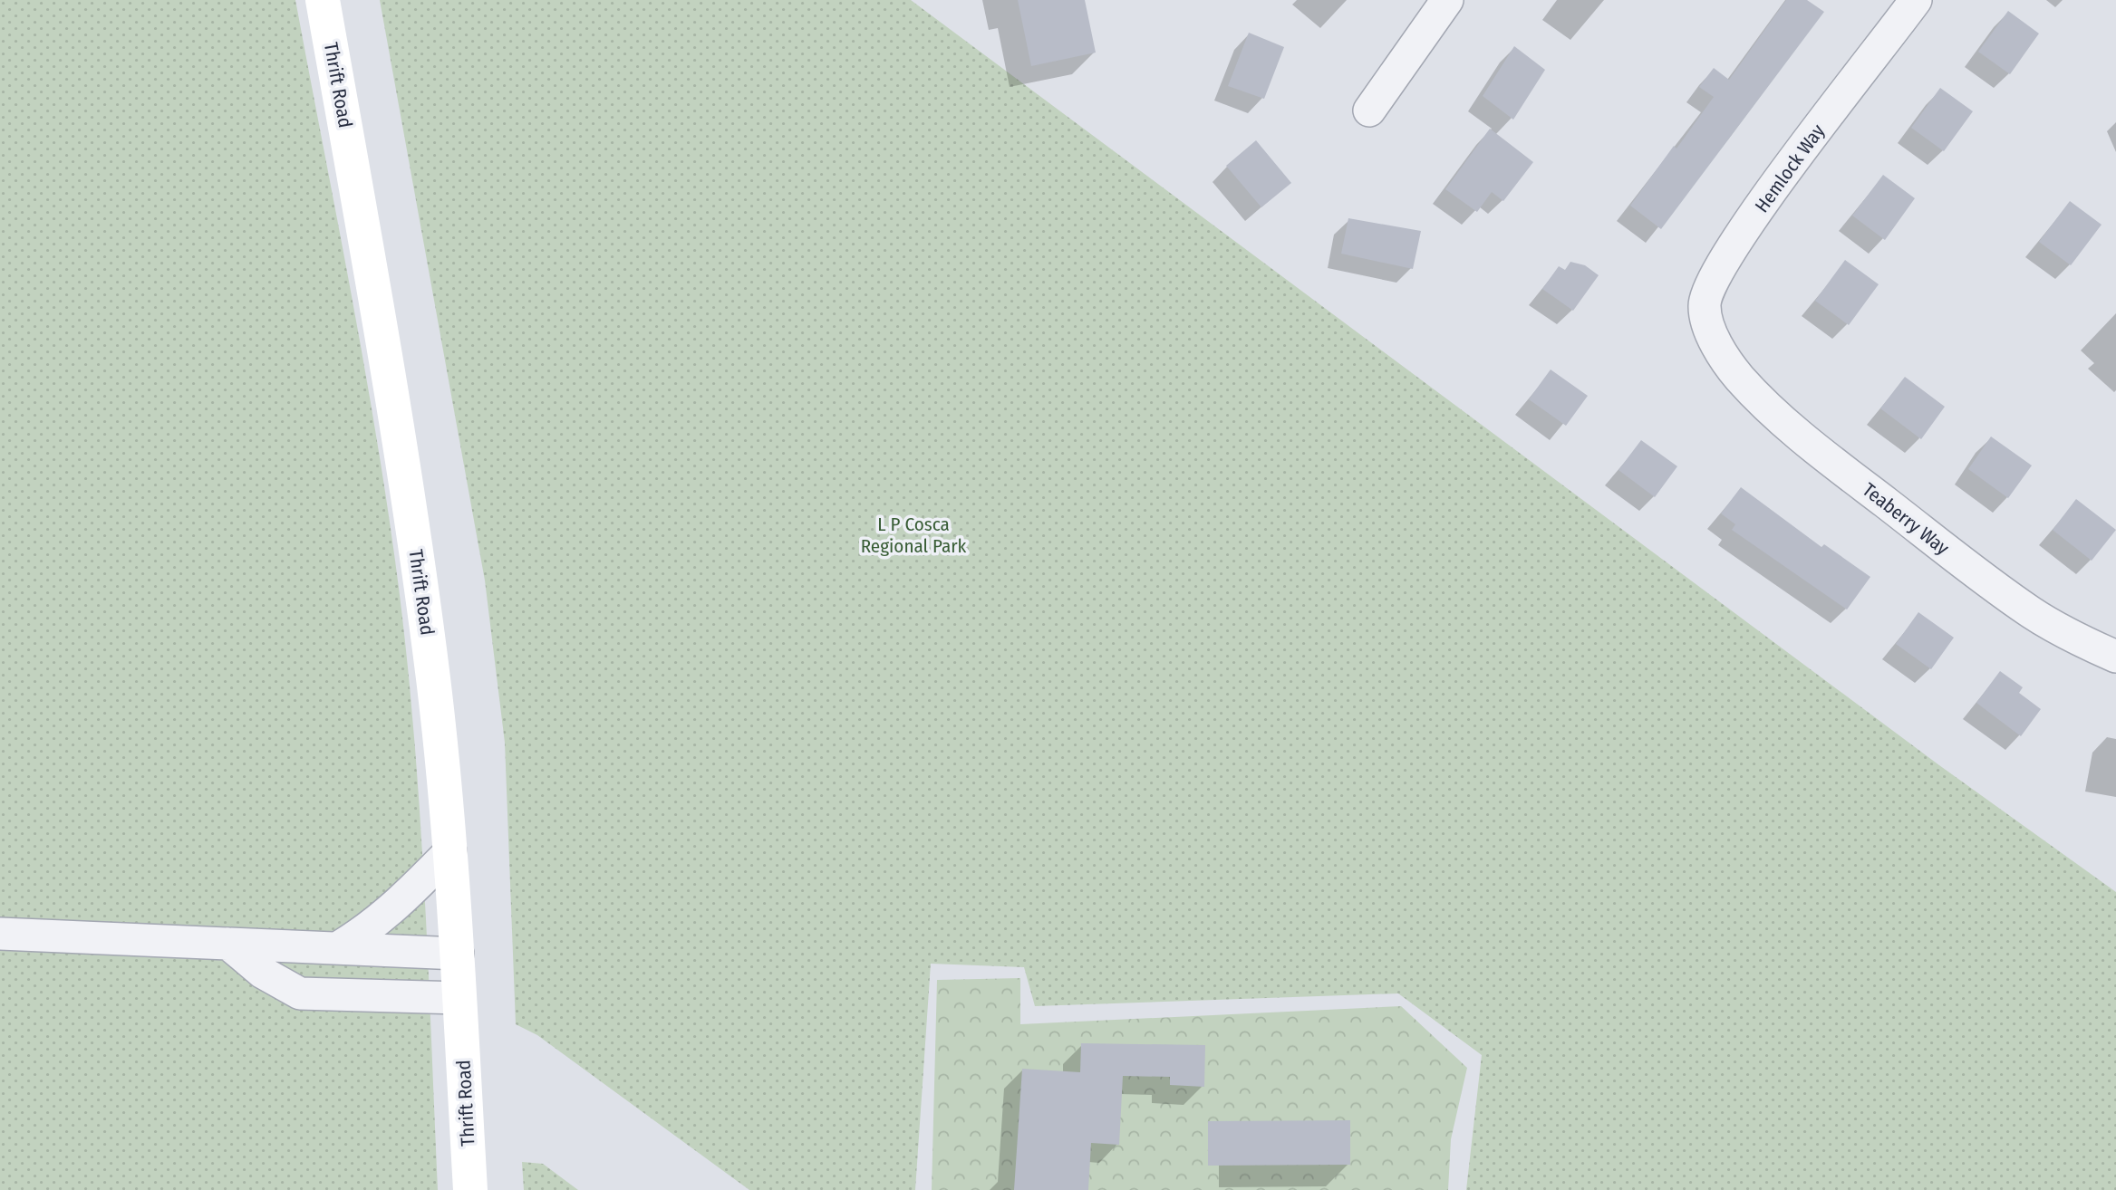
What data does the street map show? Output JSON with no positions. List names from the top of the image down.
{
  "streets": {
    "street": ["Thrift Road", "Hemlock Way", "Teaberry Way"]
  },
  "crossings": [
    ["Hemlock Way", "Teaberry Way"]
  ],
  "parks": ["L P Cosca Regional Park"]
}
